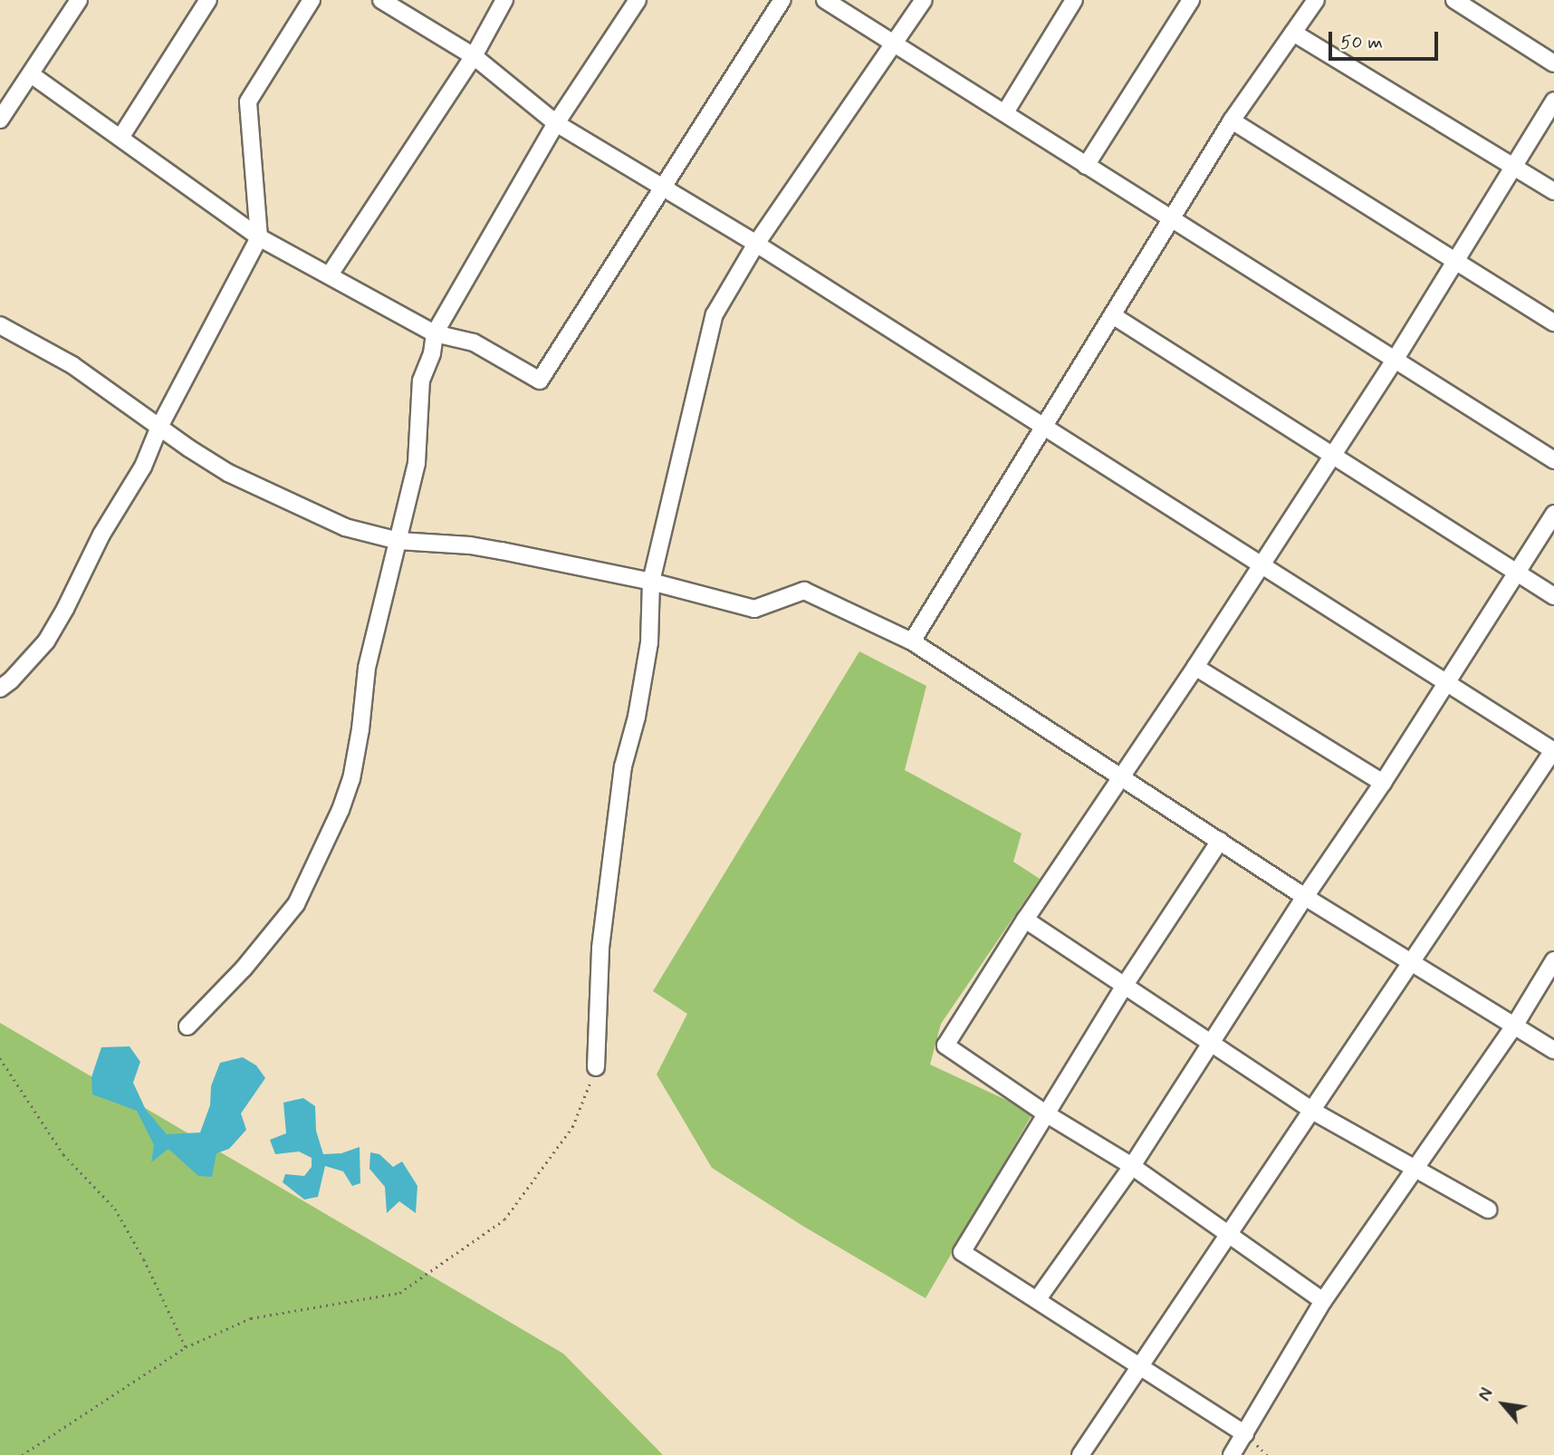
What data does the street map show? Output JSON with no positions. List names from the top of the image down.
{
  "scale_bar": "50 m",
  "north": "top left"
}
